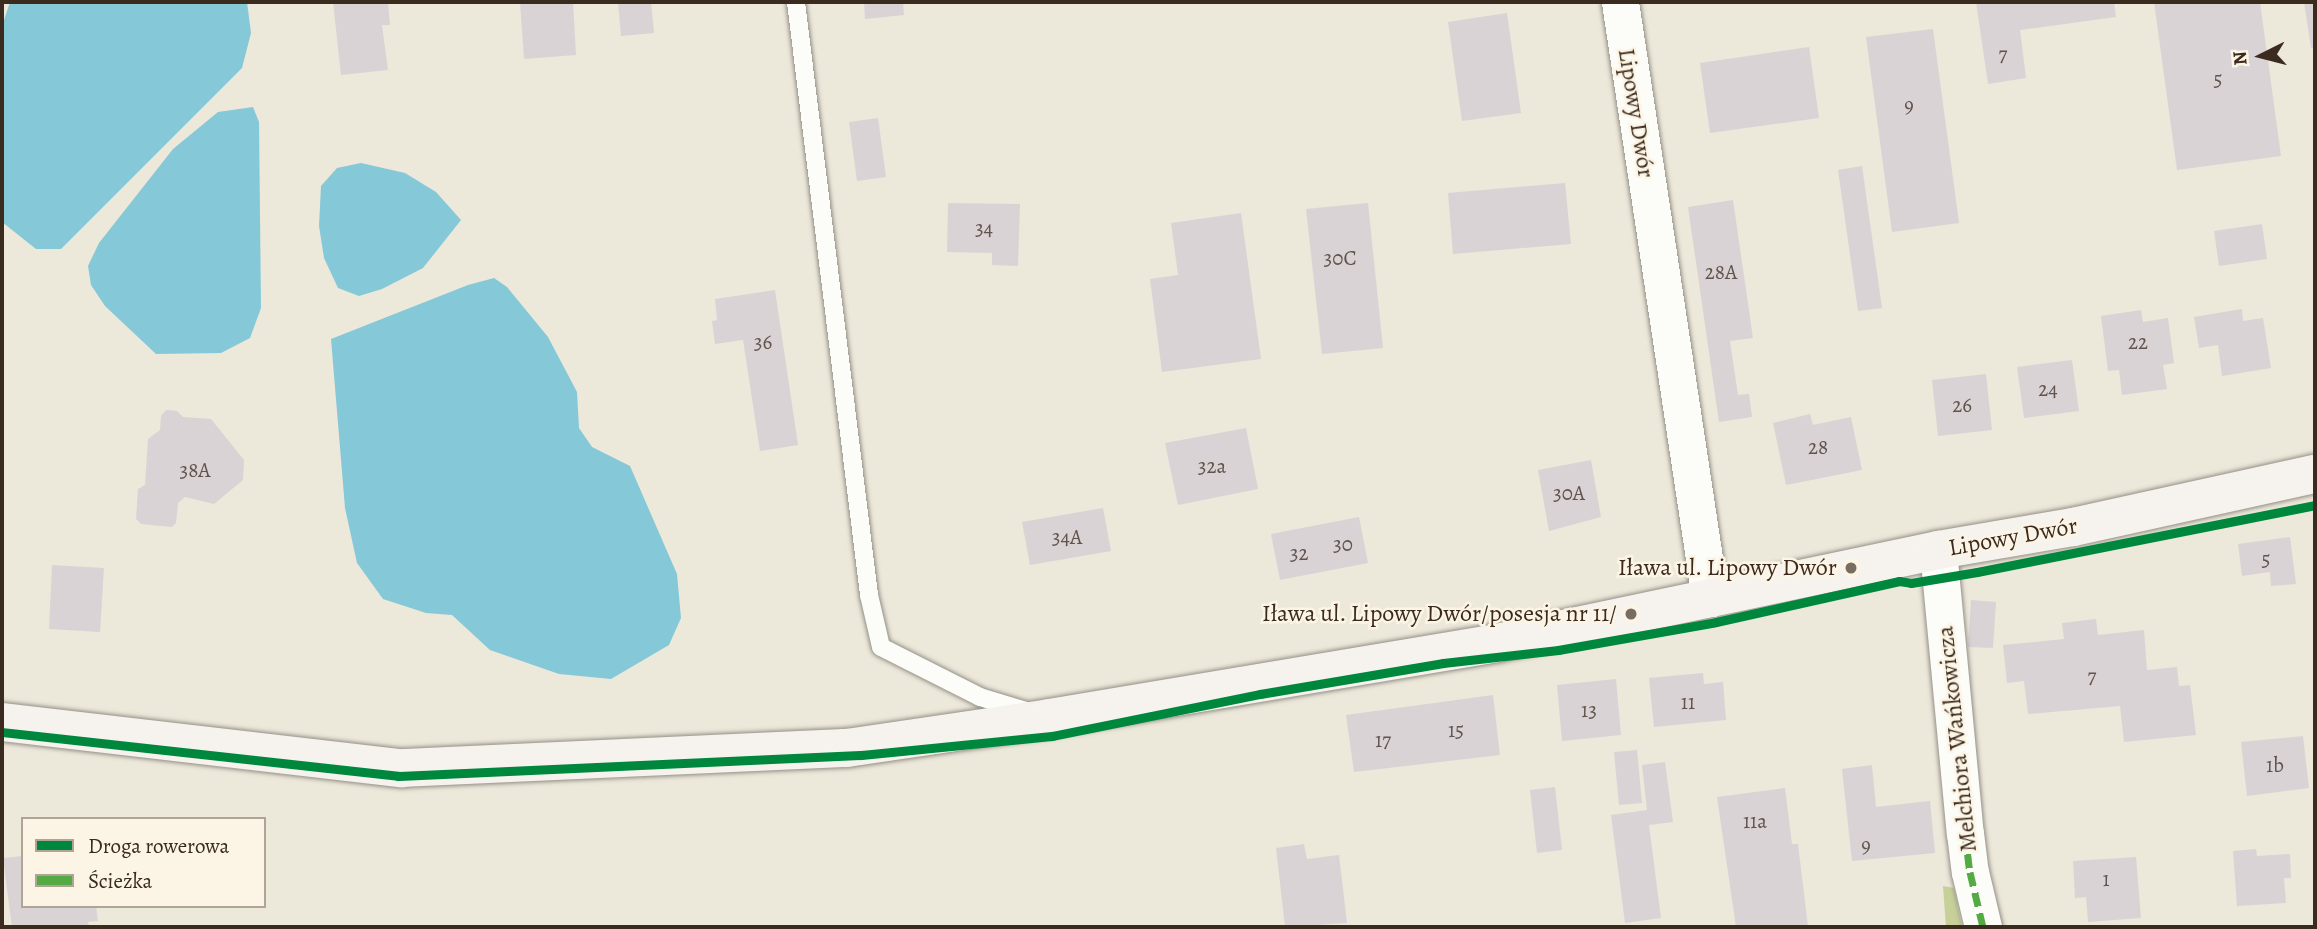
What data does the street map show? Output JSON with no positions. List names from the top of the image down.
{
  "streets": {
    "street": ["Lipowy Dwór", "Melchiora Wańkowicza"]
  },
  "crossings": [
    ["Lipowy Dwór", "Melchiora Wańkowicza"]
  ],
  "places": ["Iława ul. Lipowy Dwór", "Iława ul. Lipowy Dwór/posesja nr 11/"],
  "house_numbers": [
    "7",
    "5",
    "9",
    "34",
    "30C",
    "28A",
    "36",
    "22",
    "24",
    "26",
    "28",
    "32a",
    "38A",
    "30A",
    "34A",
    "30",
    "32",
    "5",
    "7",
    "11",
    "13",
    "15",
    "17",
    "1b",
    "11a",
    "9",
    "1"
  ],
  "legend": ["Droga rowerowa", "Ścieżka"],
  "north": "left"
}
